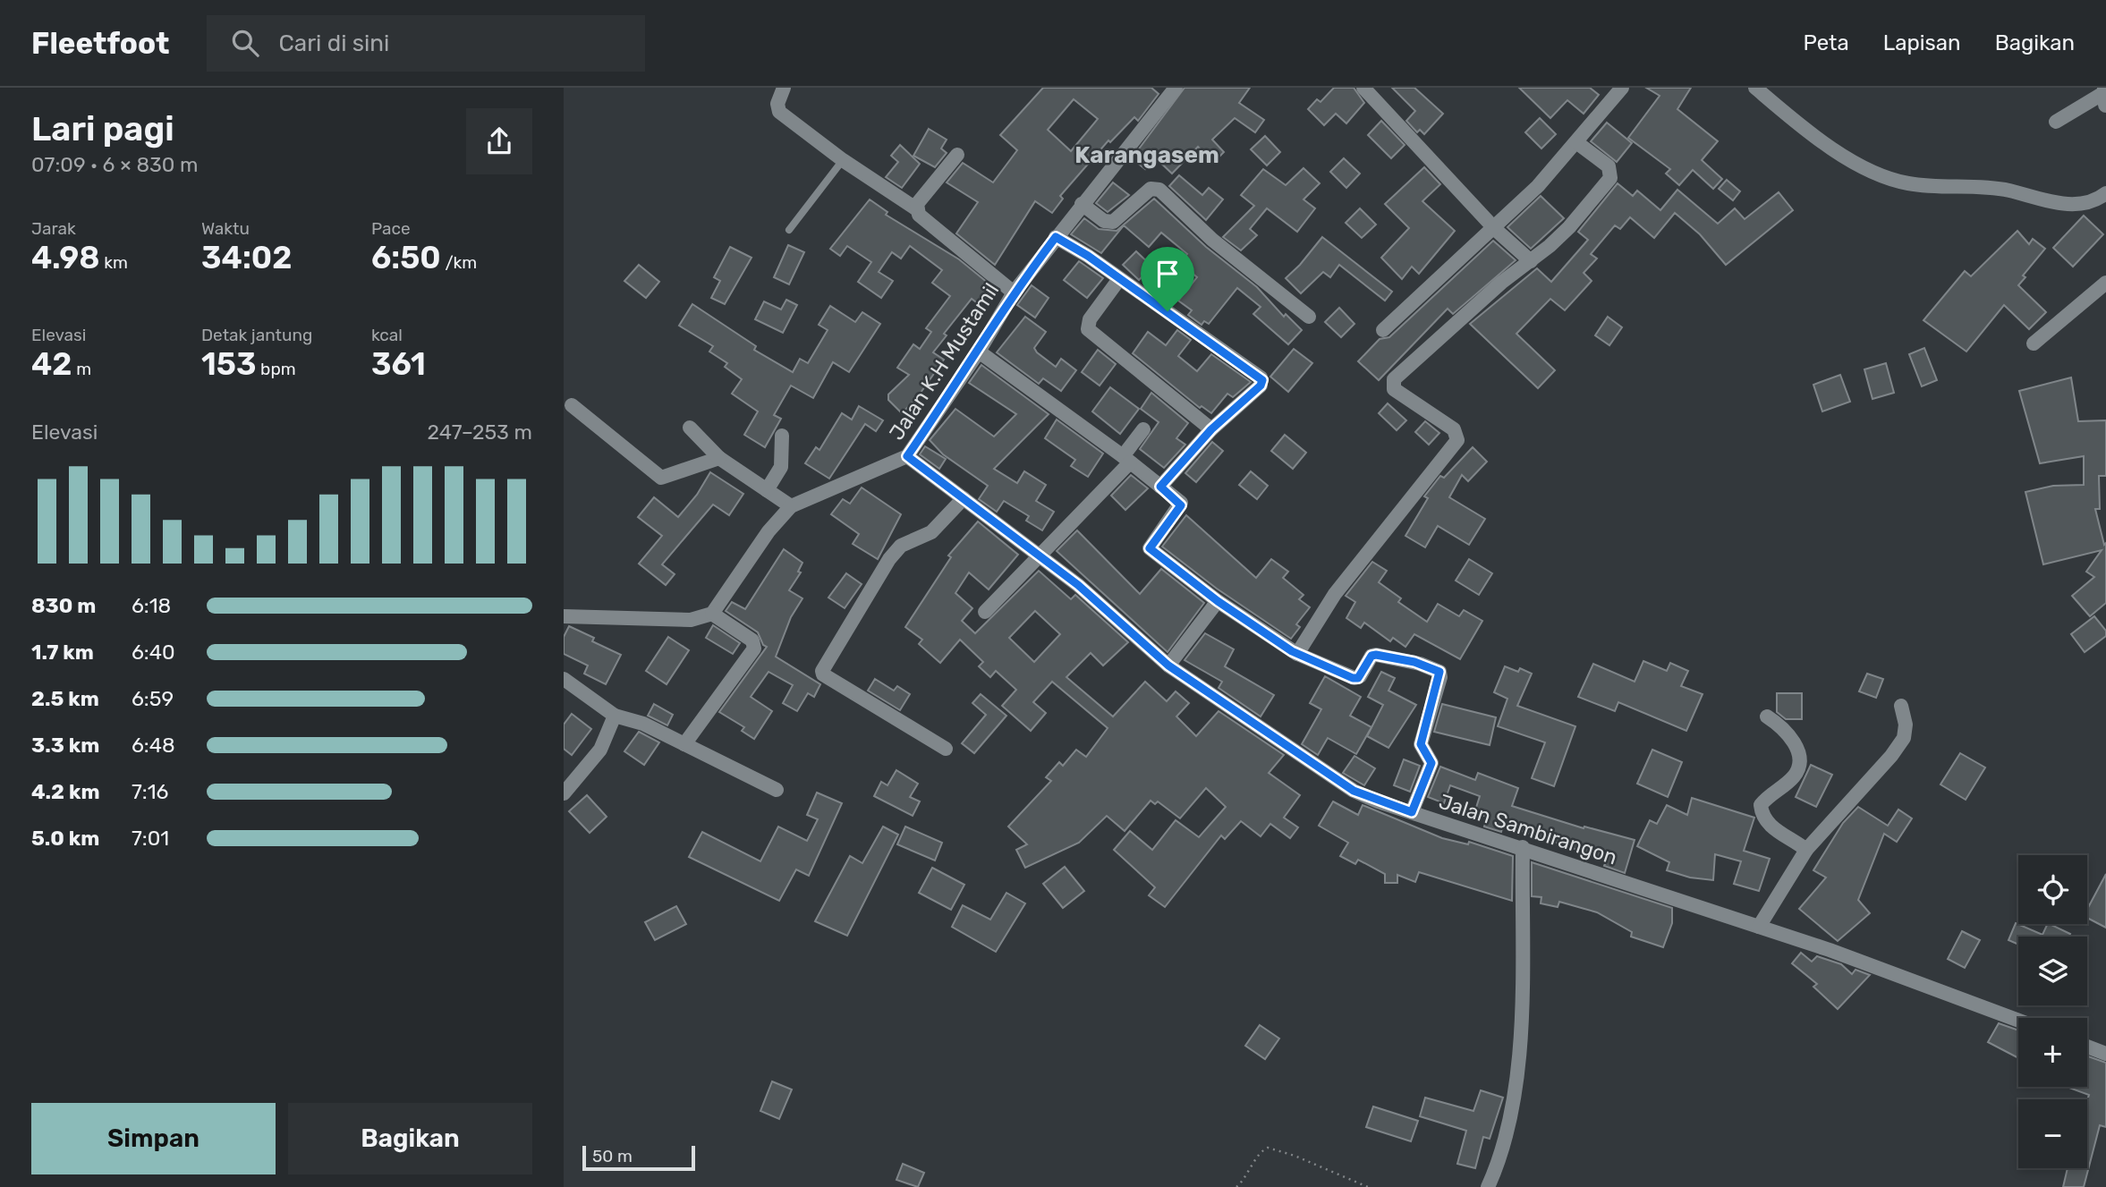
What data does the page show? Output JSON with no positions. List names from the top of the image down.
{
  "streets": {
    "street": ["Jalan K.H Mustamil", "Jalan Sambirangon"]
  },
  "crossings": [
    ["Jalan K.H Mustamil", "Jalan Sambirangon"]
  ],
  "districts": ["Karangasem"],
  "scale_bar": "50 m",
  "page": {
    "header": "Fleetfoot",
    "search": "Cari di sini",
    "nav": ["Peta", "Lapisan", "Bagikan"],
    "heading": ["Lari pagi", "07:09 · 6 × 830 m"],
    "stats": [
      ["Jarak", "4.98 km"],
      ["Waktu", "34:02"],
      ["Pace", "6:50 /km"],
      ["Elevasi", "42 m"],
      ["Detak jantung", "153 bpm"],
      ["kcal", "361"]
    ],
    "chart": ["Elevasi", "247–253 m"],
    "list": [
      {
        "name": "830 m",
        "note": "6:18"
      },
      {
        "name": "1.7 km",
        "note": "6:40"
      },
      {
        "name": "2.5 km",
        "note": "6:59"
      },
      {
        "name": "3.3 km",
        "note": "6:48"
      },
      {
        "name": "4.2 km",
        "note": "7:16"
      },
      {
        "name": "5.0 km",
        "note": "7:01"
      }
    ],
    "map_buttons": ["+", "−"],
    "buttons": ["Simpan", "Bagikan"],
    "scale": "50 m"
  }
}
